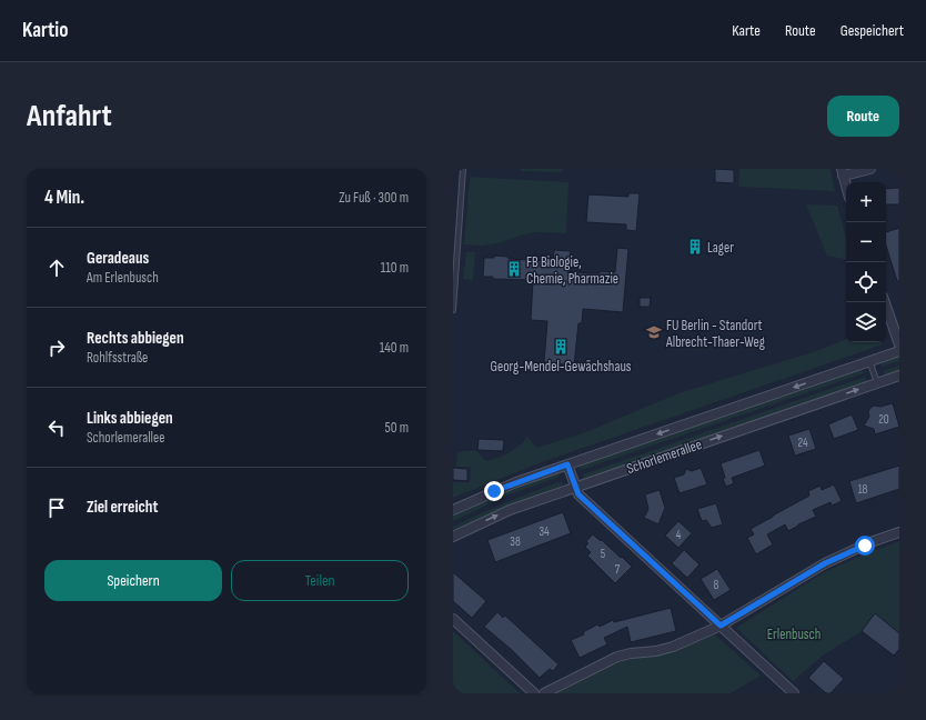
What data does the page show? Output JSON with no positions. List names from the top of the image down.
{
  "streets": {
    "street": ["Schorlemerallee"]
  },
  "parks": ["Erlenbusch"],
  "places": {
    "building": ["Lager", "FB Biologie, Chemie, Pharmazie", "Georg-Mendel-Gewächshaus"],
    "school or university": ["FU Berlin - Standort Albrecht-Thaer-Weg"]
  },
  "house_numbers": [
    "20",
    "24",
    "18",
    "34",
    "4",
    "38",
    "5",
    "7",
    "8"
  ],
  "page": {
    "header": "Kartio",
    "nav": ["Karte", "Route", "Gespeichert"],
    "buttons": [
      "Route",
      ["Speichern", "Teilen"]
    ],
    "title": "Anfahrt",
    "heading": ["4 Min.", "Zu Fuß · 300 m"],
    "map_buttons": ["+", "−"],
    "list": [
      ["Geradeaus", "Am Erlenbusch", "110 m"],
      ["Rechts abbiegen", "Rohlfsstraße", "140 m"],
      ["Links abbiegen", "Schorlemerallee", "50 m"],
      "Ziel erreicht"
    ]
  }
}
